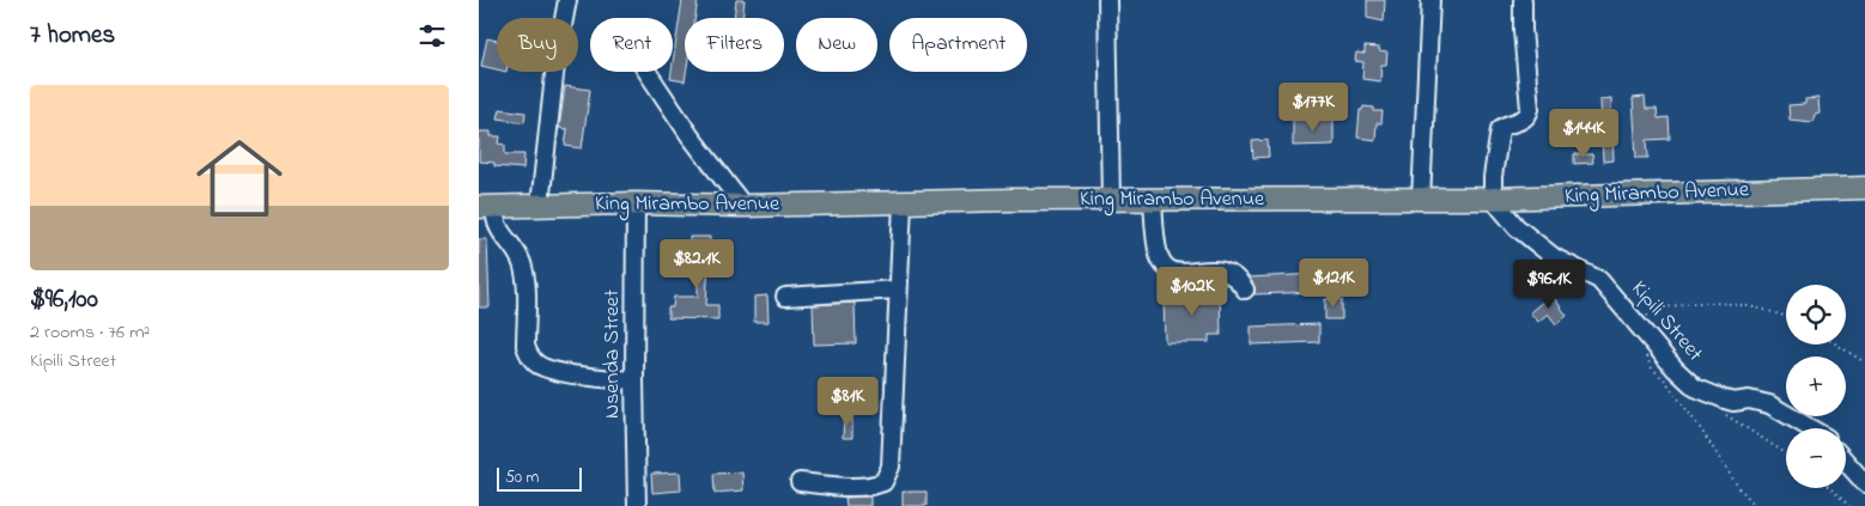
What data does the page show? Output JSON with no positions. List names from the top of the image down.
{
  "streets": {
    "main road": ["King Mirambo Avenue"],
    "street": ["Kipili Street", "Nsenda Street"]
  },
  "crossings": [
    ["King Mirambo Avenue", "Kipili Street"],
    ["King Mirambo Avenue", "Nsenda Street"]
  ],
  "scale_bar": "50 m",
  "page": {
    "heading": "7 homes",
    "chip": [
      "Buy",
      "Rent",
      "Filters",
      "New",
      "Apartment"
    ],
    "list": [
      {
        "name": "$96,100",
        "note": "2 rooms · 76 m² · Kipili Street"
      }
    ],
    "price": [
      "$177K",
      "$144K",
      "$82.1K",
      "$121K",
      "$96.1K",
      "$102K",
      "$81K"
    ],
    "map_buttons": ["+", "−"],
    "scale": "50 m"
  }
}
